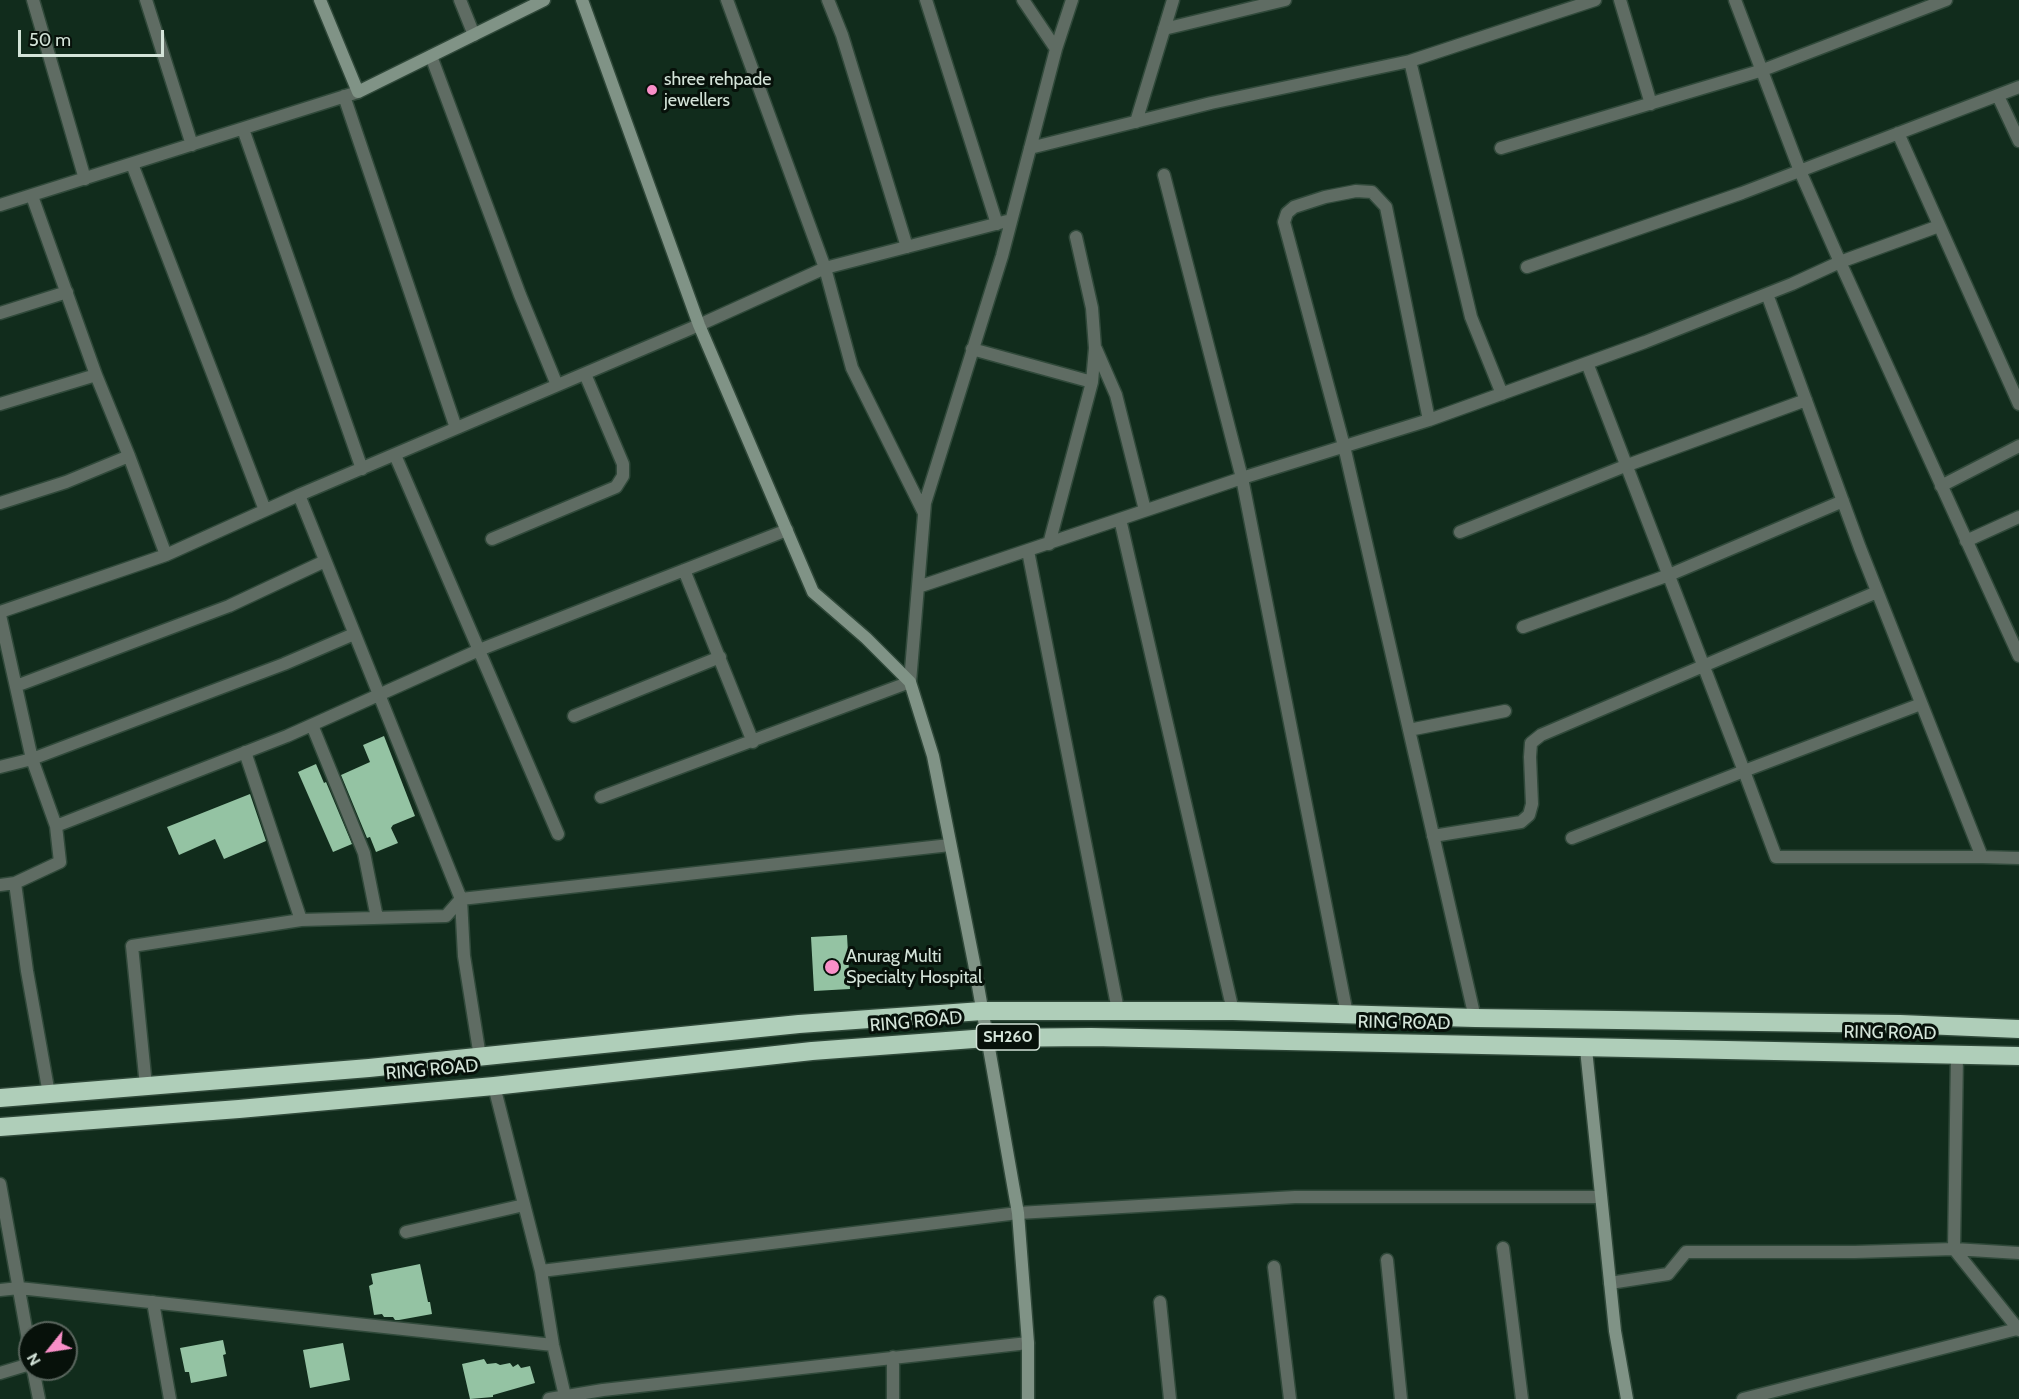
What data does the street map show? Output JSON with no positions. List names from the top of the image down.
{
  "streets": {
    "highway": ["RING ROAD", "SH260"]
  },
  "places": ["shree rehpade jewellers", "Anurag Multi Specialty Hospital"],
  "scale_bar": "50 m",
  "north": "bottom left"
}
